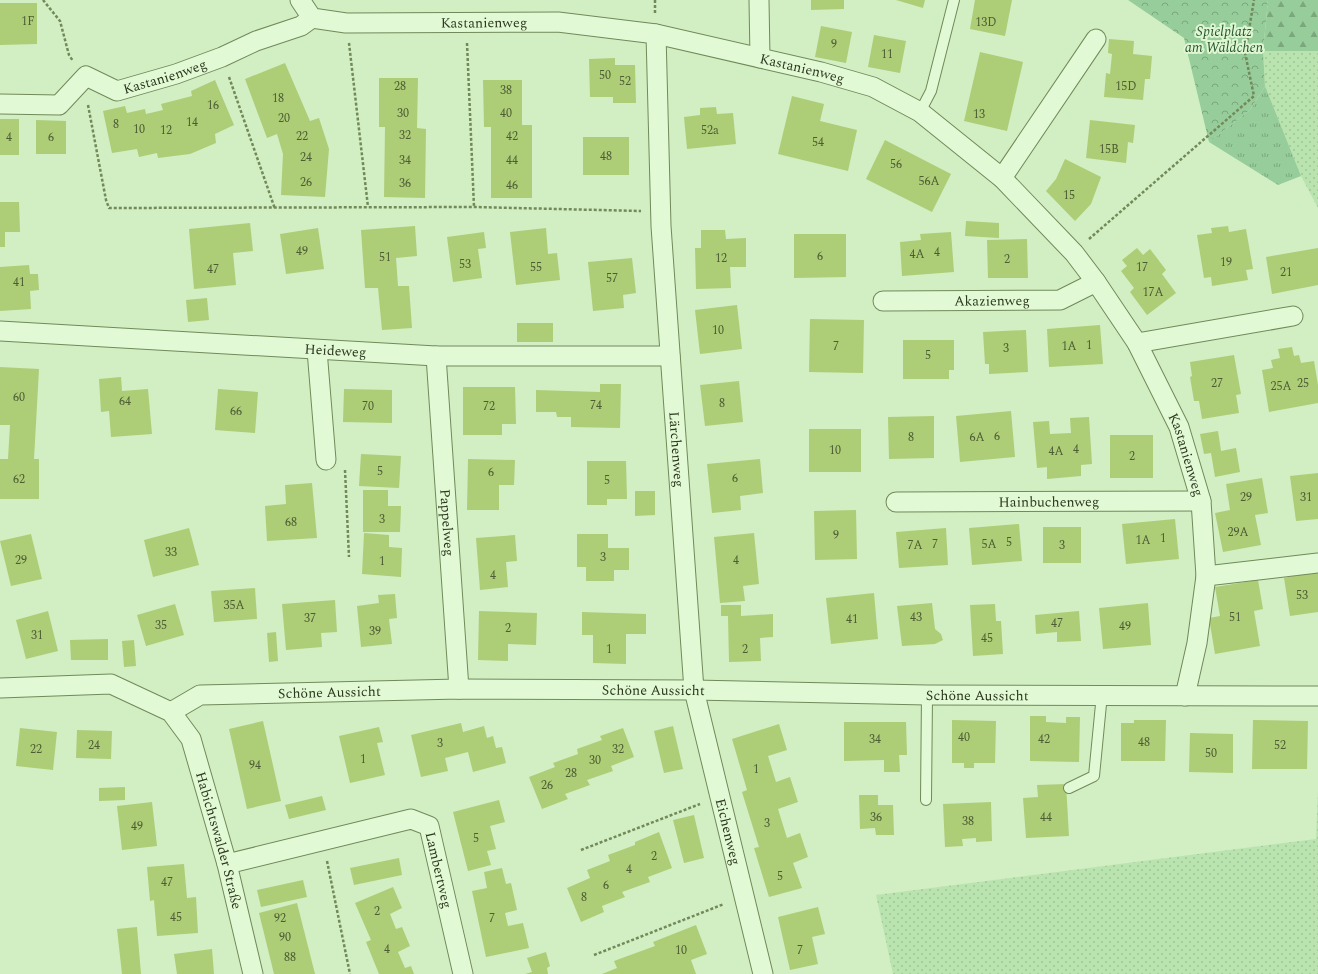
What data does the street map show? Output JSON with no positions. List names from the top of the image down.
{
  "streets": {
    "street": [
      "Kastanienweg",
      "Akazienweg",
      "Heideweg",
      "Lärchenweg",
      "Hainbuchenweg",
      "Pappelweg",
      "Schöne Aussicht",
      "Eichenweg",
      "Habichtswalder Straße",
      "Lambertweg"
    ]
  },
  "crossings": [
    ["Kastanienweg", "Akazienweg"],
    ["Kastanienweg", "Hainbuchenweg"],
    ["Kastanienweg", "Schöne Aussicht"],
    ["Heideweg", "Lärchenweg"],
    ["Heideweg", "Pappelweg"],
    ["Lärchenweg", "Schöne Aussicht"],
    ["Lärchenweg", "Eichenweg"],
    ["Pappelweg", "Schöne Aussicht"],
    ["Schöne Aussicht", "Eichenweg"],
    ["Schöne Aussicht", "Habichtswalder Straße"],
    ["Habichtswalder Straße", "Lambertweg"]
  ],
  "parks": ["Spielplatz am Wäldchen"],
  "house_numbers": [
    "1F",
    "13D",
    "9",
    "11",
    "50",
    "52",
    "28",
    "15D",
    "38",
    "18",
    "16",
    "30",
    "40",
    "13",
    "20",
    "14",
    "8",
    "10",
    "12",
    "52a",
    "32",
    "22",
    "42",
    "4",
    "6",
    "54",
    "15B",
    "48",
    "24",
    "34",
    "44",
    "56",
    "56A",
    "26",
    "36",
    "46",
    "15",
    "49",
    "4",
    "4A",
    "6",
    "51",
    "12",
    "2",
    "19",
    "53",
    "55",
    "17",
    "47",
    "21",
    "57",
    "41",
    "17A",
    "10",
    "1",
    "7",
    "1A",
    "3",
    "5",
    "27",
    "25",
    "25A",
    "60",
    "64",
    "8",
    "74",
    "70",
    "72",
    "66",
    "6",
    "8",
    "6A",
    "4",
    "10",
    "4A",
    "2",
    "5",
    "6",
    "6",
    "62",
    "5",
    "29",
    "31",
    "3",
    "68",
    "29A",
    "9",
    "1",
    "1A",
    "5",
    "7",
    "5A",
    "7A",
    "3",
    "33",
    "3",
    "29",
    "4",
    "1",
    "4",
    "53",
    "35A",
    "43",
    "51",
    "37",
    "41",
    "47",
    "35",
    "49",
    "2",
    "39",
    "31",
    "45",
    "1",
    "2",
    "40",
    "34",
    "42",
    "48",
    "3",
    "24",
    "52",
    "22",
    "32",
    "50",
    "1",
    "30",
    "94",
    "1",
    "28",
    "26",
    "36",
    "44",
    "38",
    "3",
    "49",
    "5",
    "2",
    "4",
    "5",
    "47",
    "6",
    "8",
    "2",
    "45",
    "92",
    "7",
    "90",
    "4",
    "10",
    "7",
    "88"
  ]
}
